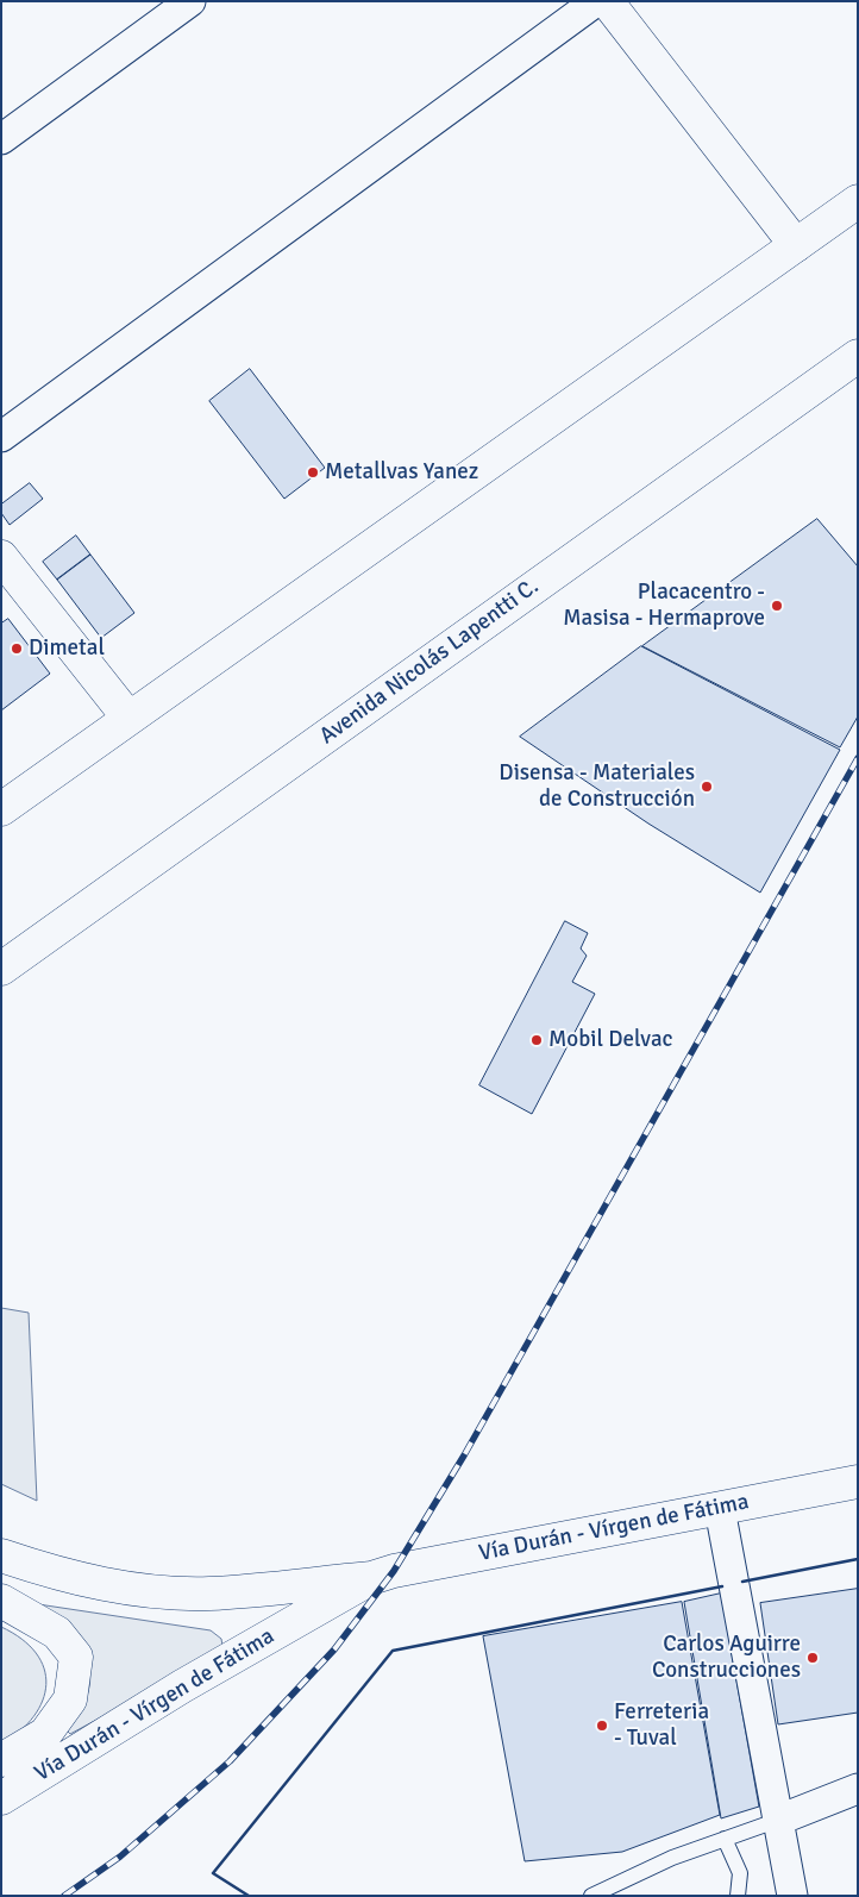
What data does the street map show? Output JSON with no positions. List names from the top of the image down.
{
  "streets": {
    "main road": ["Avenida Nicolás Lapentti C.", "Vía Durán - Vírgen de Fátima"]
  },
  "places": [
    "Metallvas Yanez",
    "Placacentro - Masisa - Hermaprove",
    "Dimetal",
    "Disensa - Materiales de Construcción",
    "Mobil Delvac",
    "Carlos Aguirre Construcciones",
    "Ferreteria - Tuval"
  ]
}
